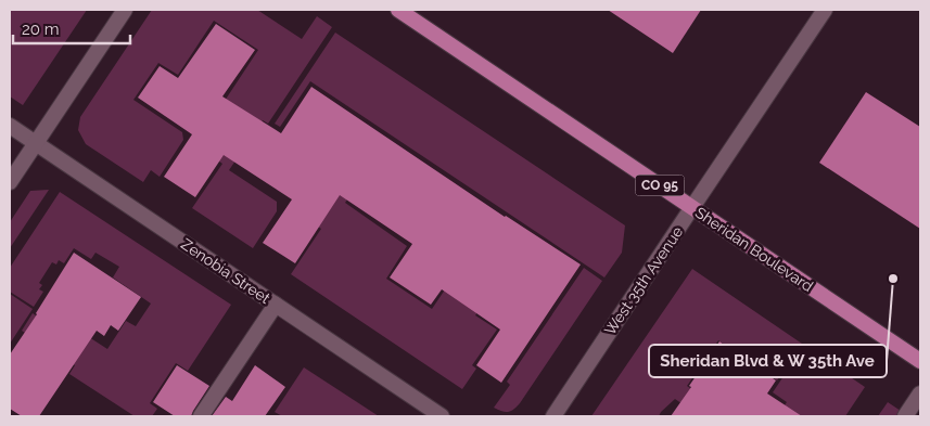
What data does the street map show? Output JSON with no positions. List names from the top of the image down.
{
  "streets": {
    "main road": ["CO 95", "Sheridan Boulevard"],
    "street": ["Zenobia Street", "West 35th Avenue"]
  },
  "crossings": [
    ["Sheridan Boulevard", "West 35th Avenue"]
  ],
  "places": ["Sheridan Blvd & W 35th Ave"],
  "scale_bar": "20 m"
}
